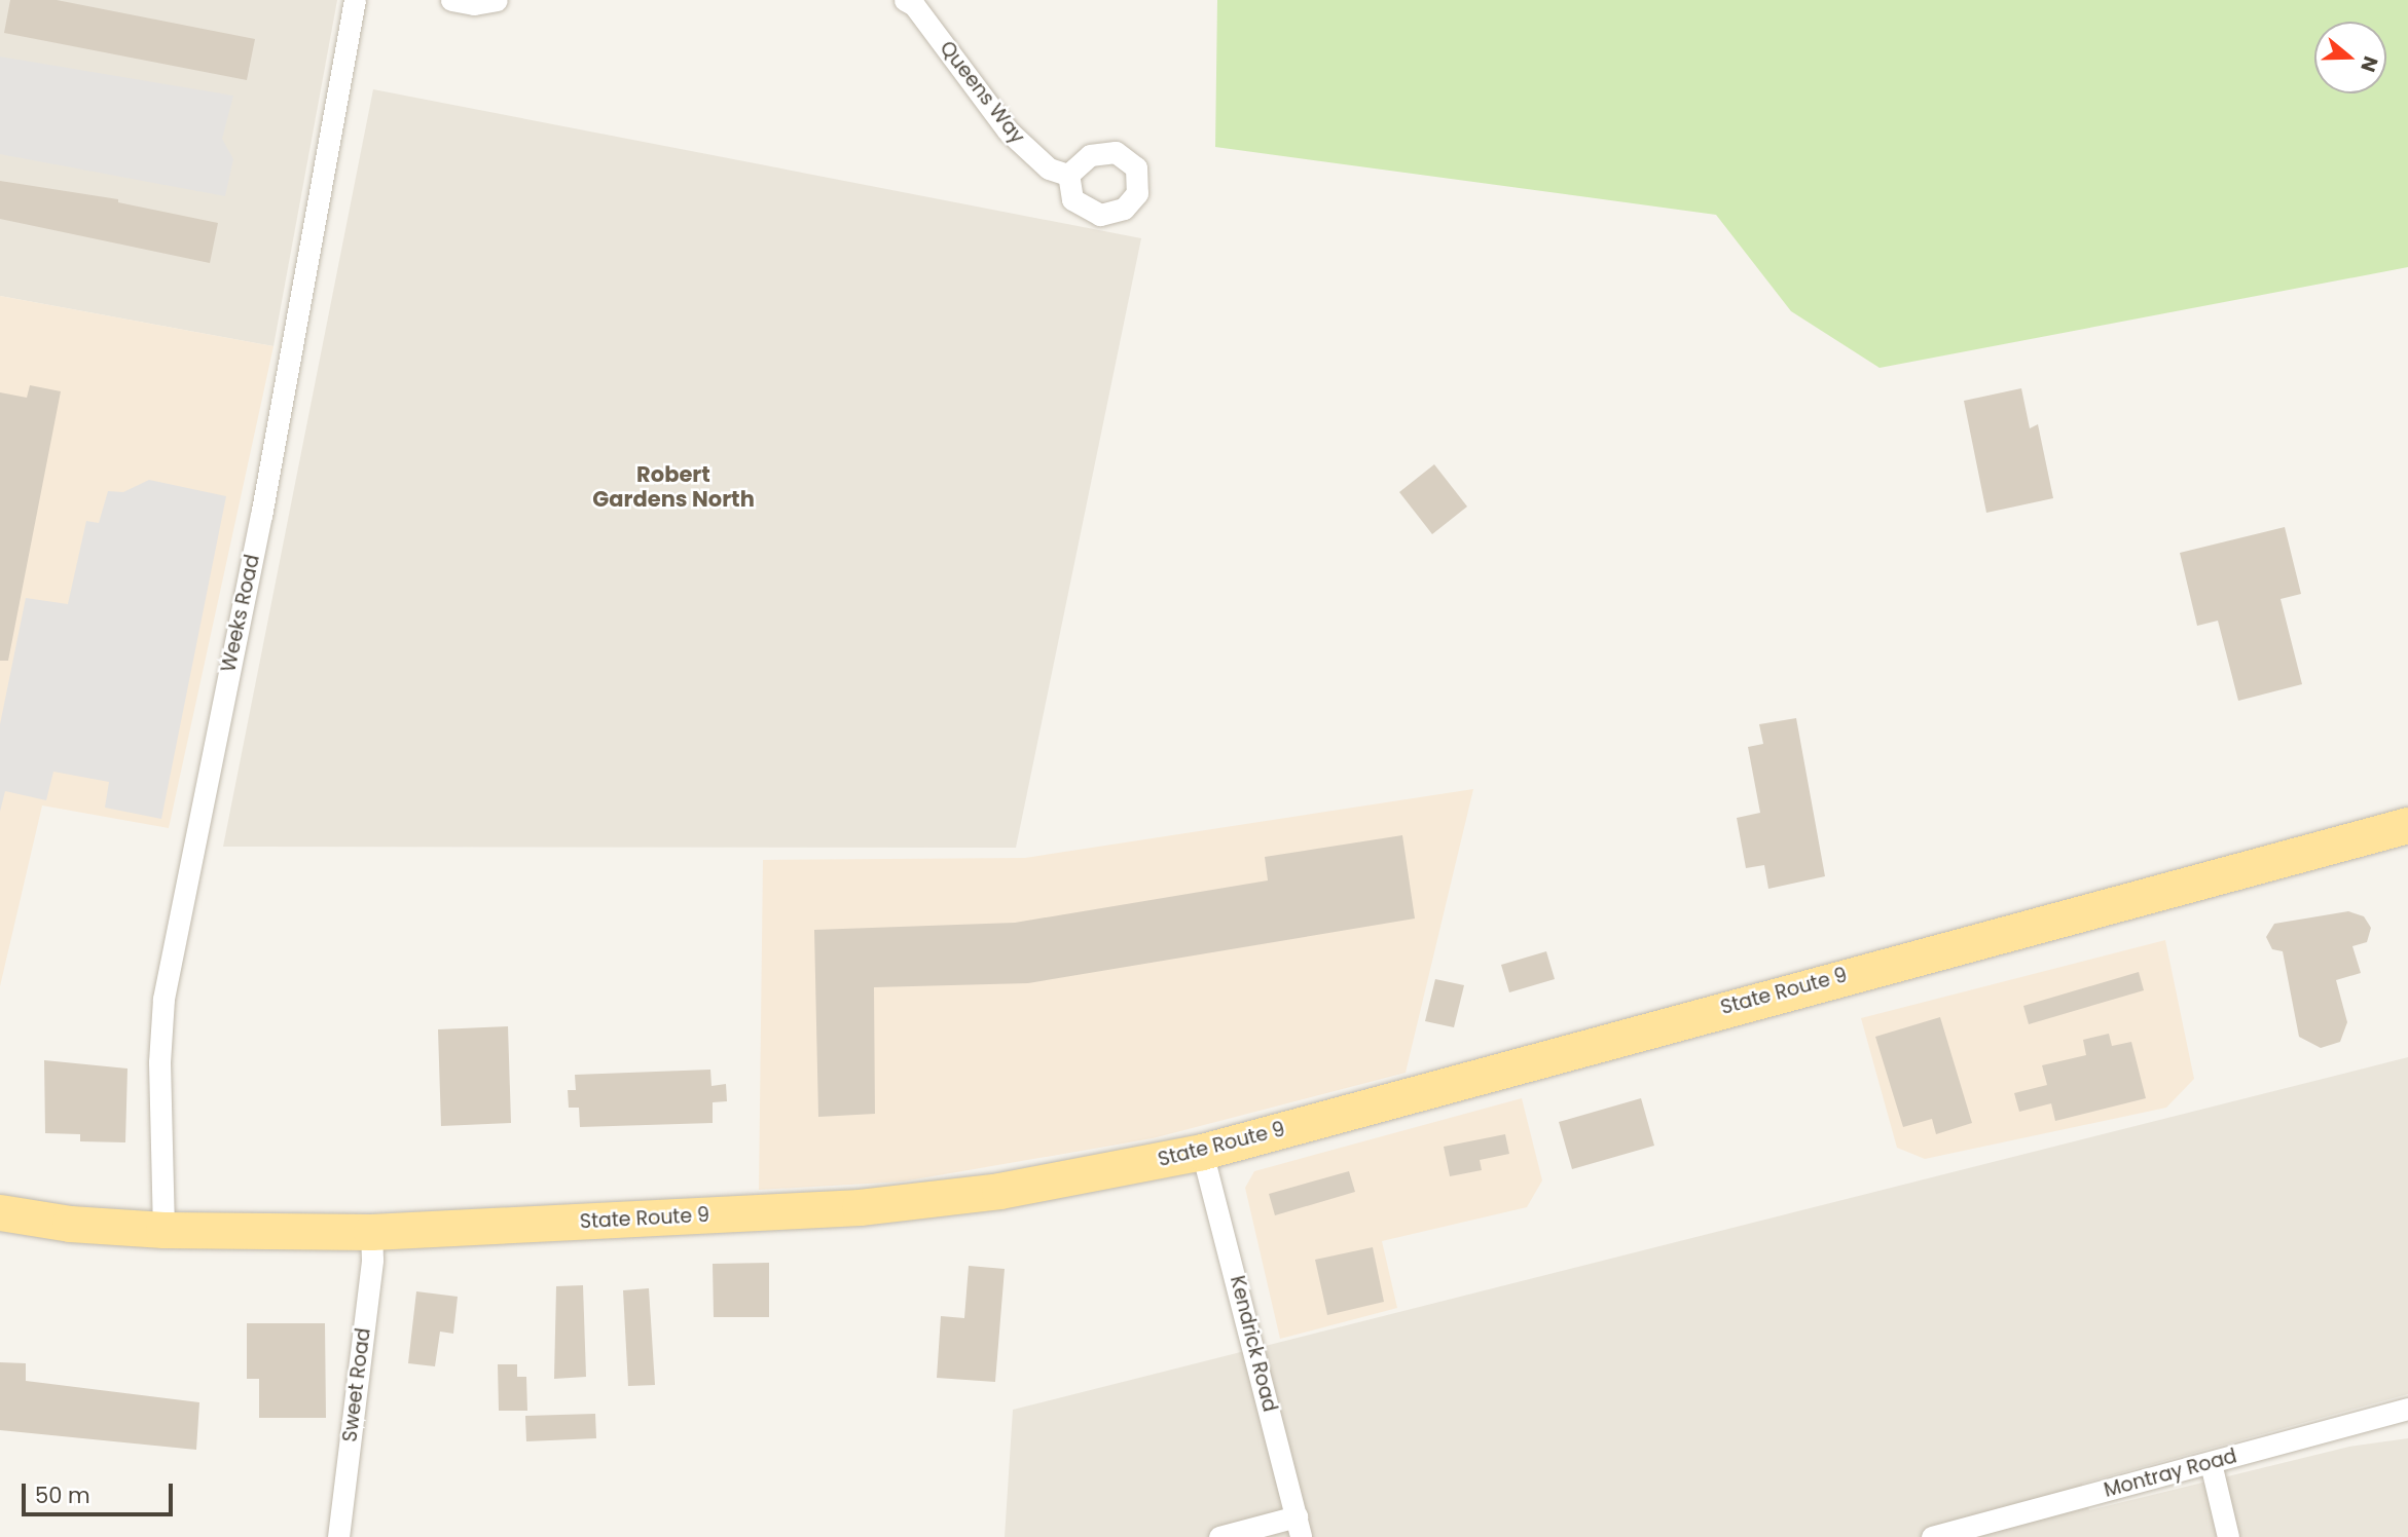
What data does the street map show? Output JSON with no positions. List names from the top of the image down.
{
  "streets": {
    "main road": ["State Route 9"],
    "street": [
      "Queens Way",
      "Weeks Road",
      "Kendrick Road",
      "Sweet Road",
      "Montray Road"
    ]
  },
  "crossings": [
    ["Weeks Road", "State Route 9"],
    ["State Route 9", "Kendrick Road"],
    ["State Route 9", "Sweet Road"]
  ],
  "districts": ["Robert Gardens North"],
  "scale_bar": "50 m",
  "north": "right"
}
